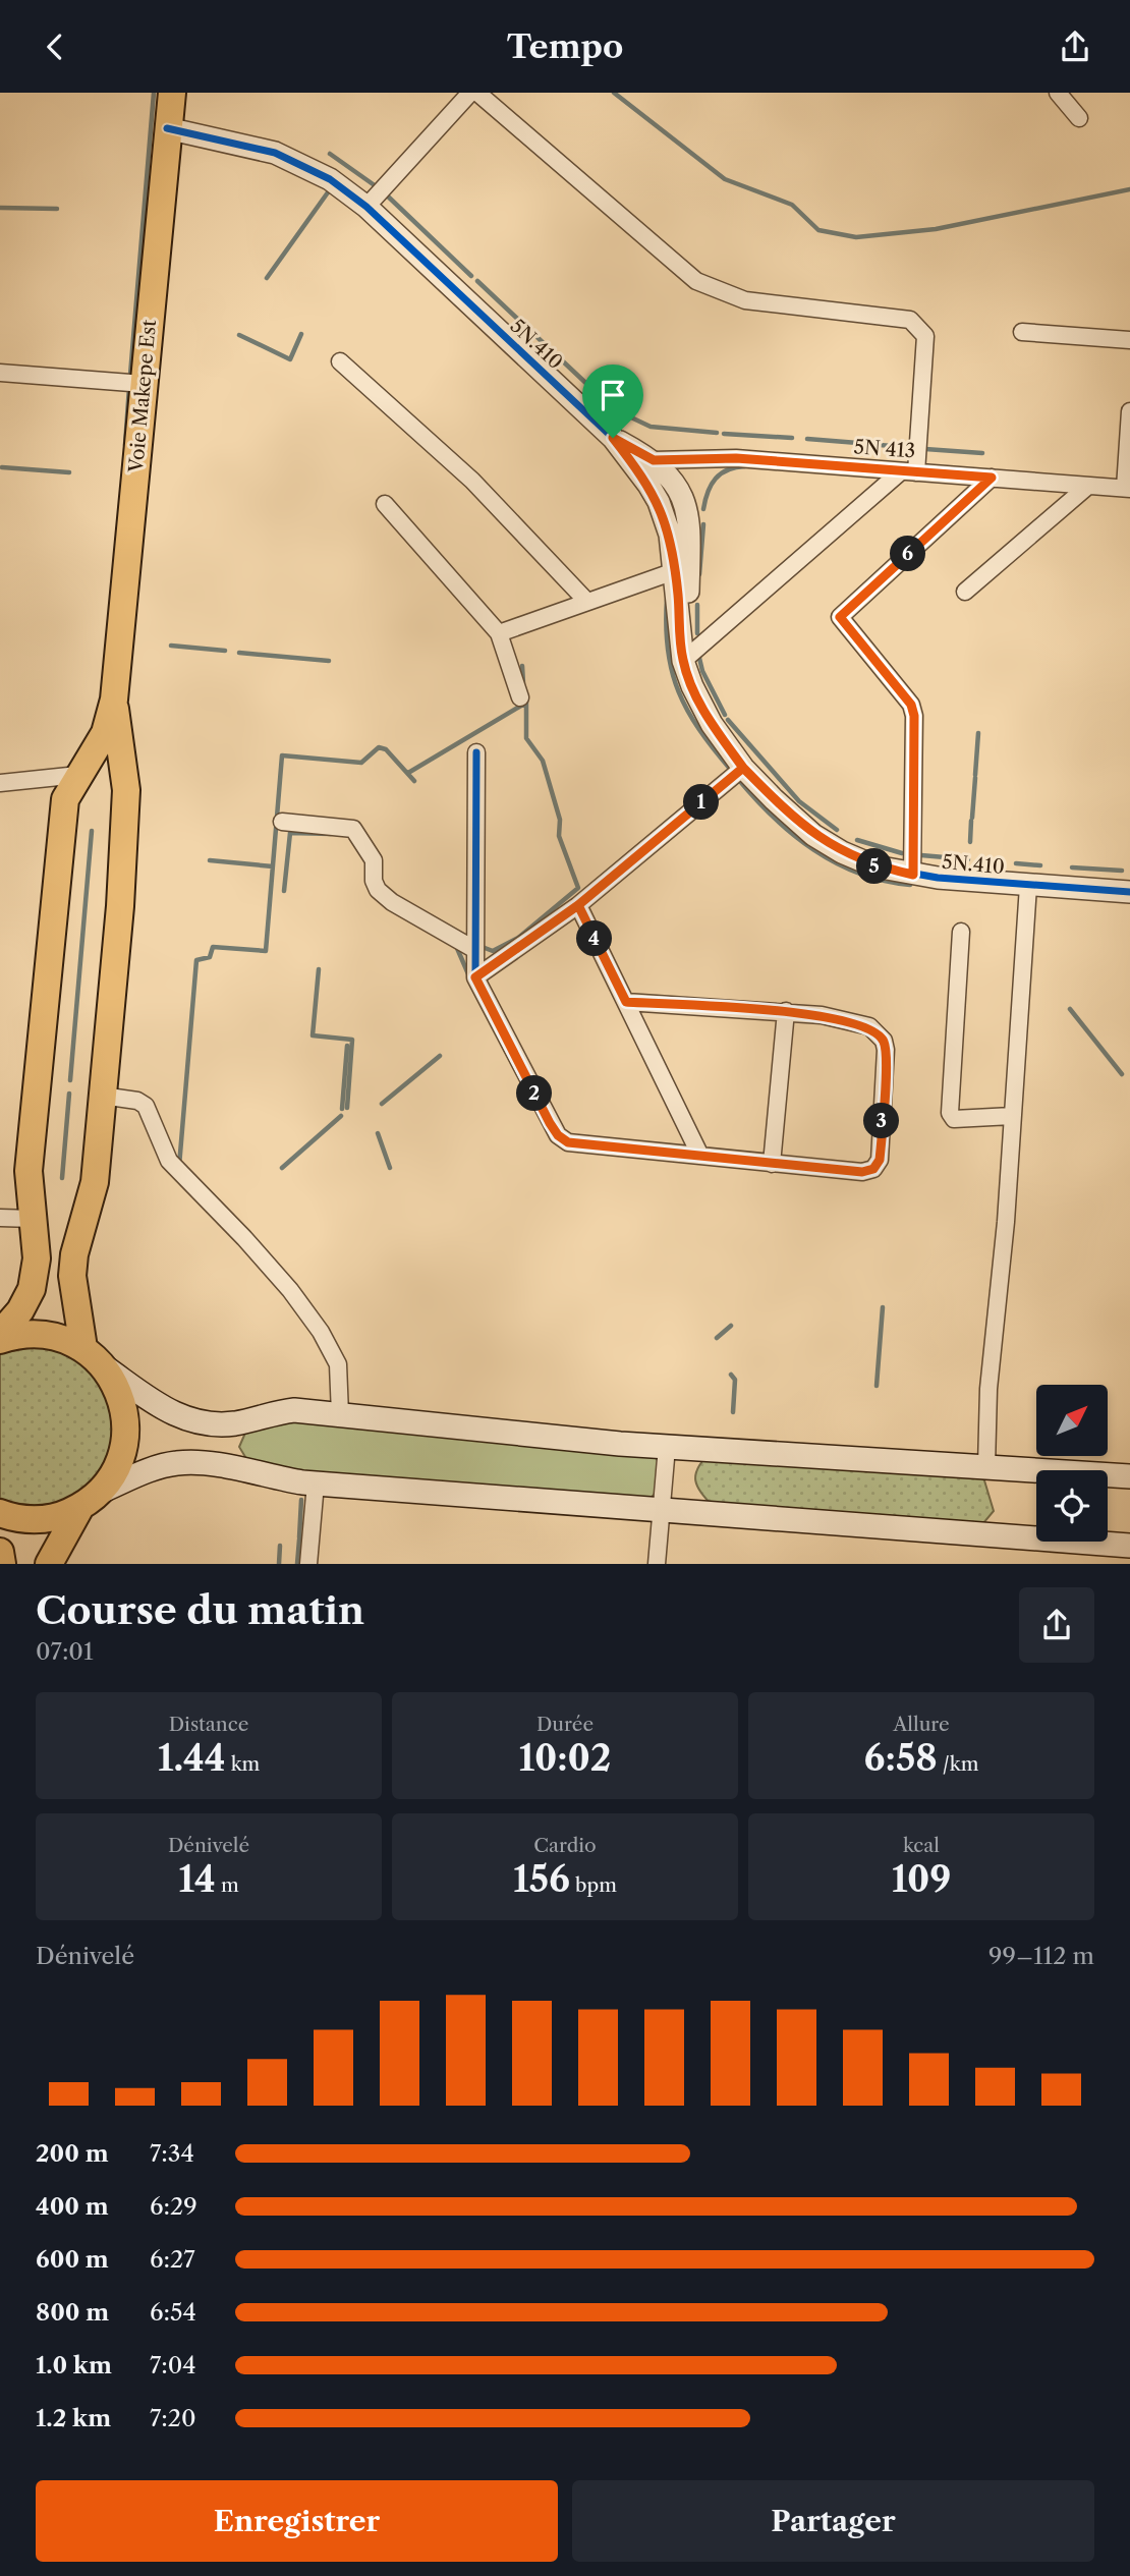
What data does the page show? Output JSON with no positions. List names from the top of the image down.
{
  "streets": {
    "main road": ["Voie Makepe Est"],
    "street": ["5N.410", "5N 413"]
  },
  "crossings": [
    ["5N.410", "Voie Makepe Est"],
    ["5N.410", "5N 413"]
  ],
  "north": "top right",
  "page": {
    "header": "Tempo",
    "pins": [
      "6",
      "1",
      "5",
      "4",
      "2",
      "3"
    ],
    "heading": ["Course du matin", "07:01"],
    "stats": [
      ["Distance", "1.44 km"],
      ["Durée", "10:02"],
      ["Allure", "6:58 /km"],
      ["Dénivelé", "14 m"],
      ["Cardio", "156 bpm"],
      ["kcal", "109"]
    ],
    "chart": ["Dénivelé", "99–112 m"],
    "list": [
      {
        "name": "200 m",
        "note": "7:34"
      },
      {
        "name": "400 m",
        "note": "6:29"
      },
      {
        "name": "600 m",
        "note": "6:27"
      },
      {
        "name": "800 m",
        "note": "6:54"
      },
      {
        "name": "1.0 km",
        "note": "7:04"
      },
      {
        "name": "1.2 km",
        "note": "7:20"
      }
    ],
    "buttons": ["Enregistrer", "Partager"]
  }
}
